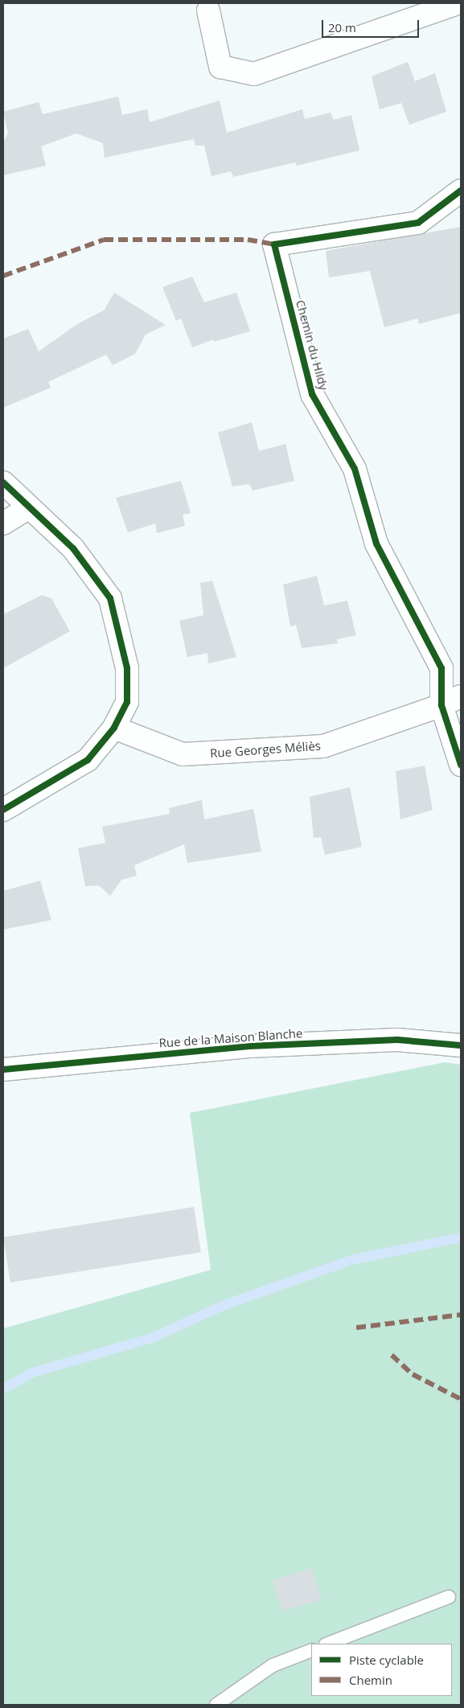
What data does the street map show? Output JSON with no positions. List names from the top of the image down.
{
  "streets": {
    "street": ["Chemin du Hildy", "Rue Georges Méliès", "Rue de la Maison Blanche"]
  },
  "crossings": [
    ["Chemin du Hildy", "Rue Georges Méliès"]
  ],
  "legend": ["Piste cyclable", "Chemin"],
  "scale_bar": "20 m"
}
